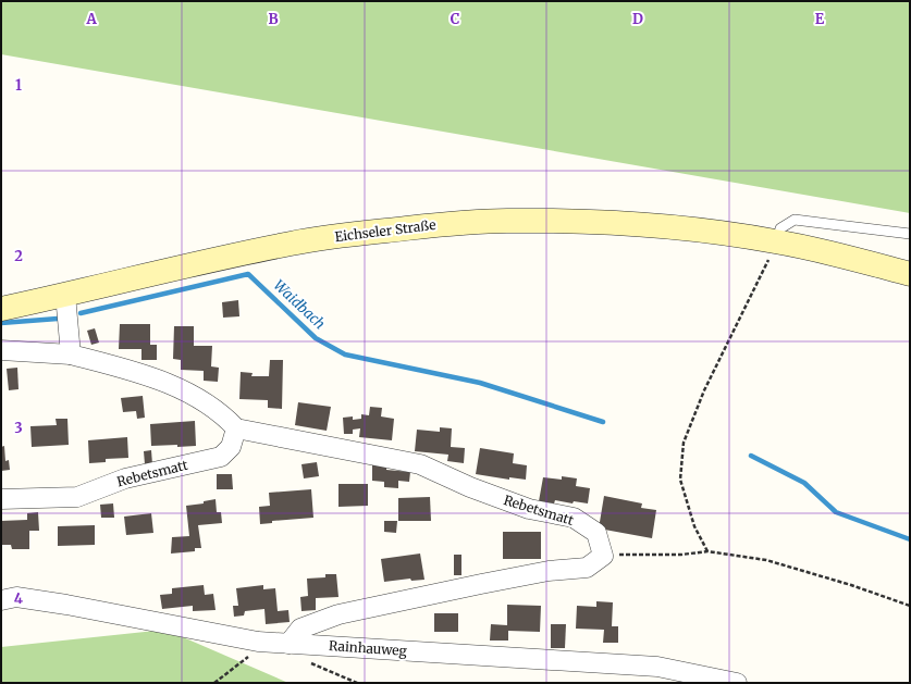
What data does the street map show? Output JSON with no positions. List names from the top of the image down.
{
  "streets": {
    "main road": ["Eichseler Straße"],
    "street": ["Rebetsmatt", "Rainhauweg"]
  },
  "water": ["Waidbach"],
  "grid": {
    "columns": [
      "A",
      "B",
      "C",
      "D",
      "E"
    ],
    "rows": [
      "1",
      "2",
      "3",
      "4"
    ]
  }
}
